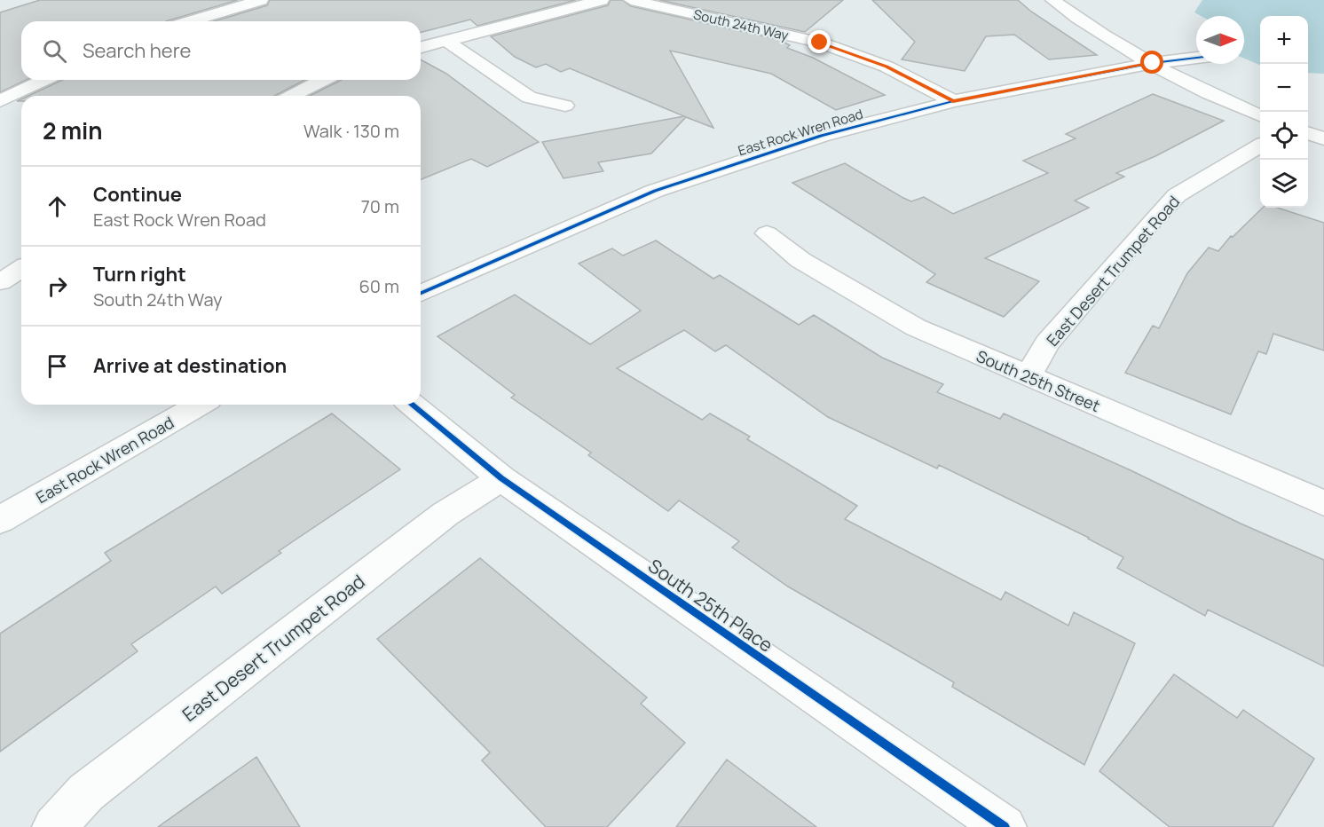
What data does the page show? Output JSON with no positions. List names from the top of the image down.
{
  "streets": {
    "street": [
      "South 24th Way",
      "East Rock Wren Road",
      "East Desert Trumpet Road",
      "South 25th Street",
      "South 25th Place"
    ]
  },
  "crossings": [
    ["South 24th Way", "East Rock Wren Road"],
    ["East Desert Trumpet Road", "South 25th Street"],
    ["East Desert Trumpet Road", "South 25th Place"]
  ],
  "north": "right",
  "page": {
    "map_buttons": ["+", "−"],
    "search": "Search here",
    "heading": ["2 min", "Walk · 130 m"],
    "list": [
      ["Continue", "East Rock Wren Road", "70 m"],
      ["Turn right", "South 24th Way", "60 m"],
      "Arrive at destination"
    ]
  }
}
